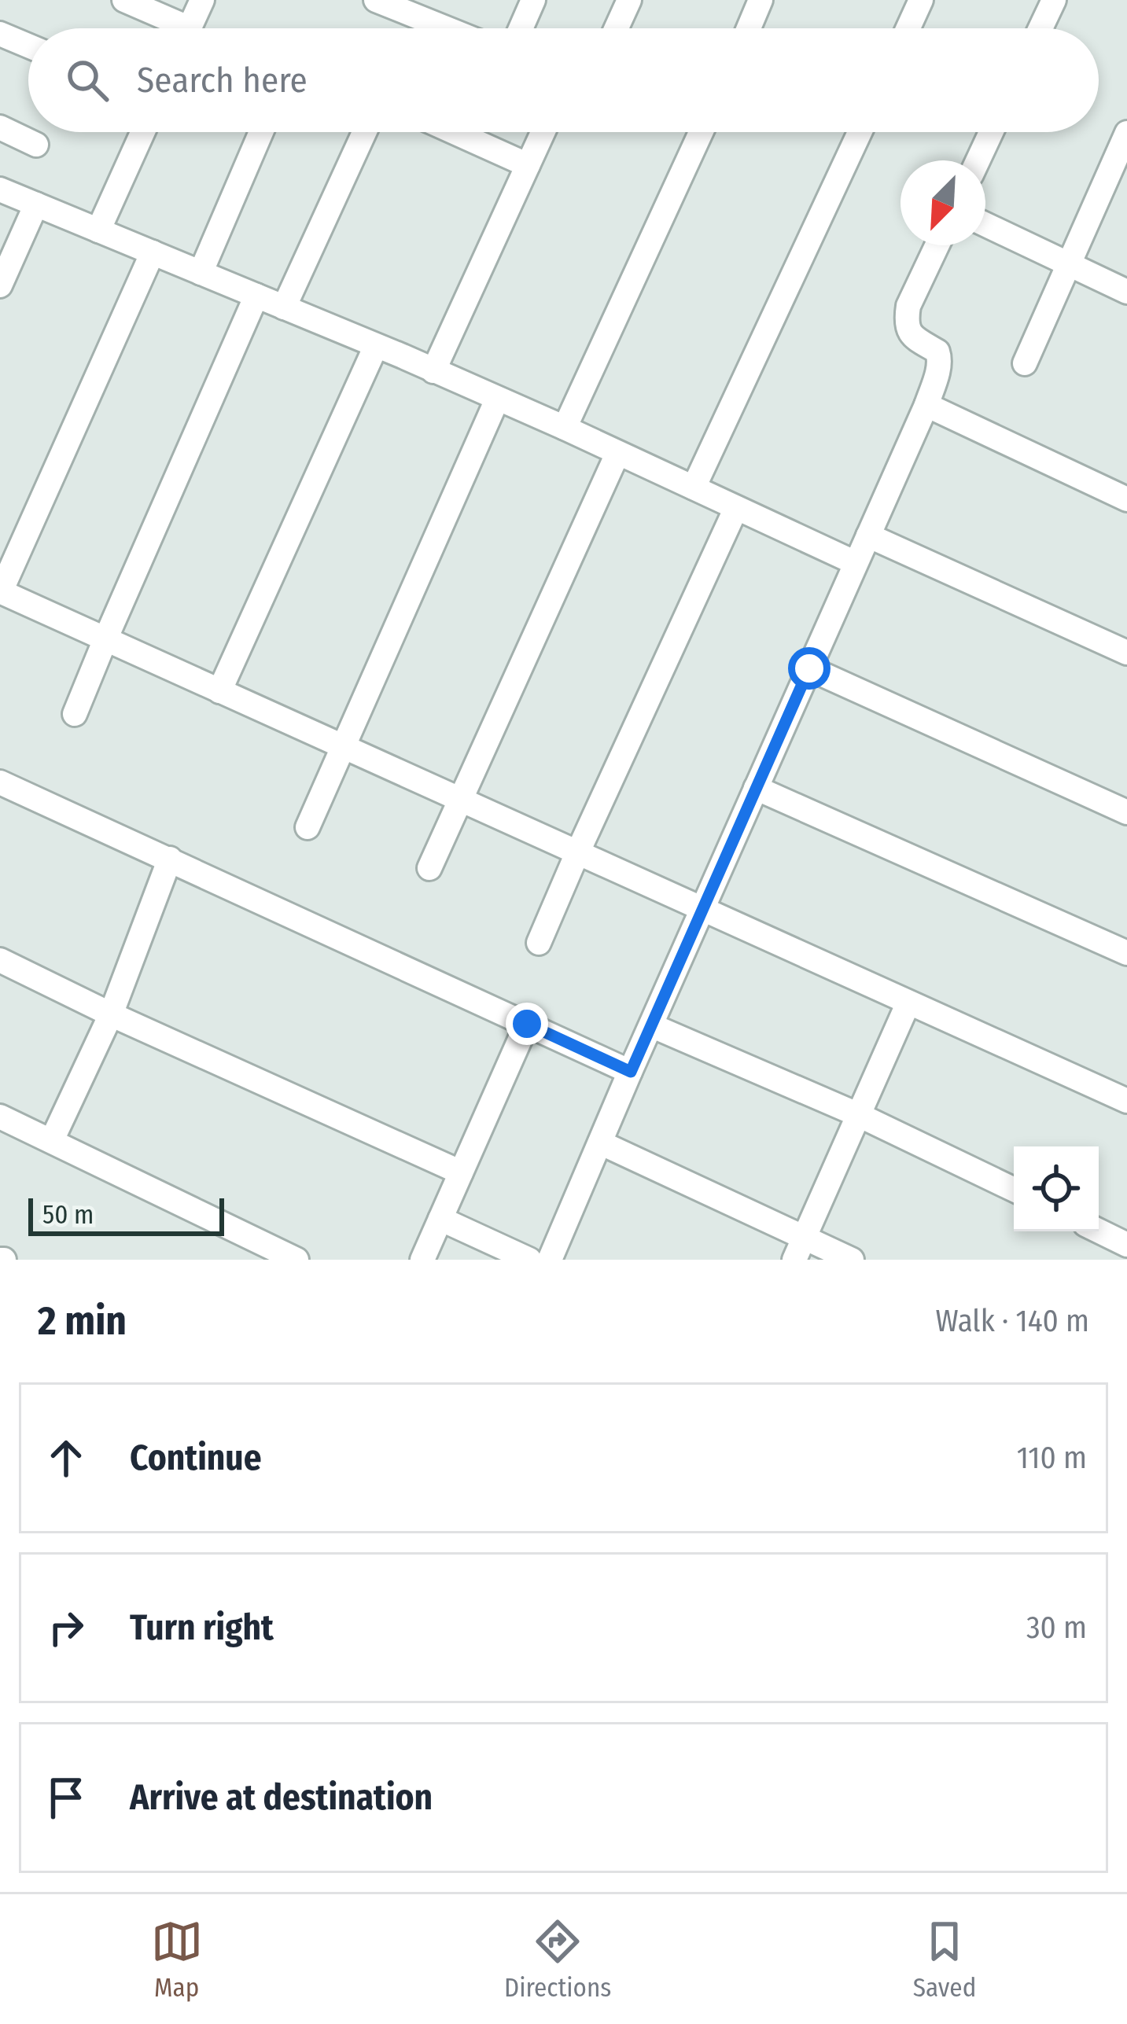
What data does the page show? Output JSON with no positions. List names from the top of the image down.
{
  "scale_bar": "50 m",
  "north": "bottom left",
  "page": {
    "search": "Search here",
    "scale": "50 m",
    "heading": ["2 min", "Walk · 140 m"],
    "list": [
      ["Continue", "110 m"],
      ["Turn right", "30 m"],
      "Arrive at destination"
    ],
    "nav": ["Map", "Directions", "Saved"]
  }
}
